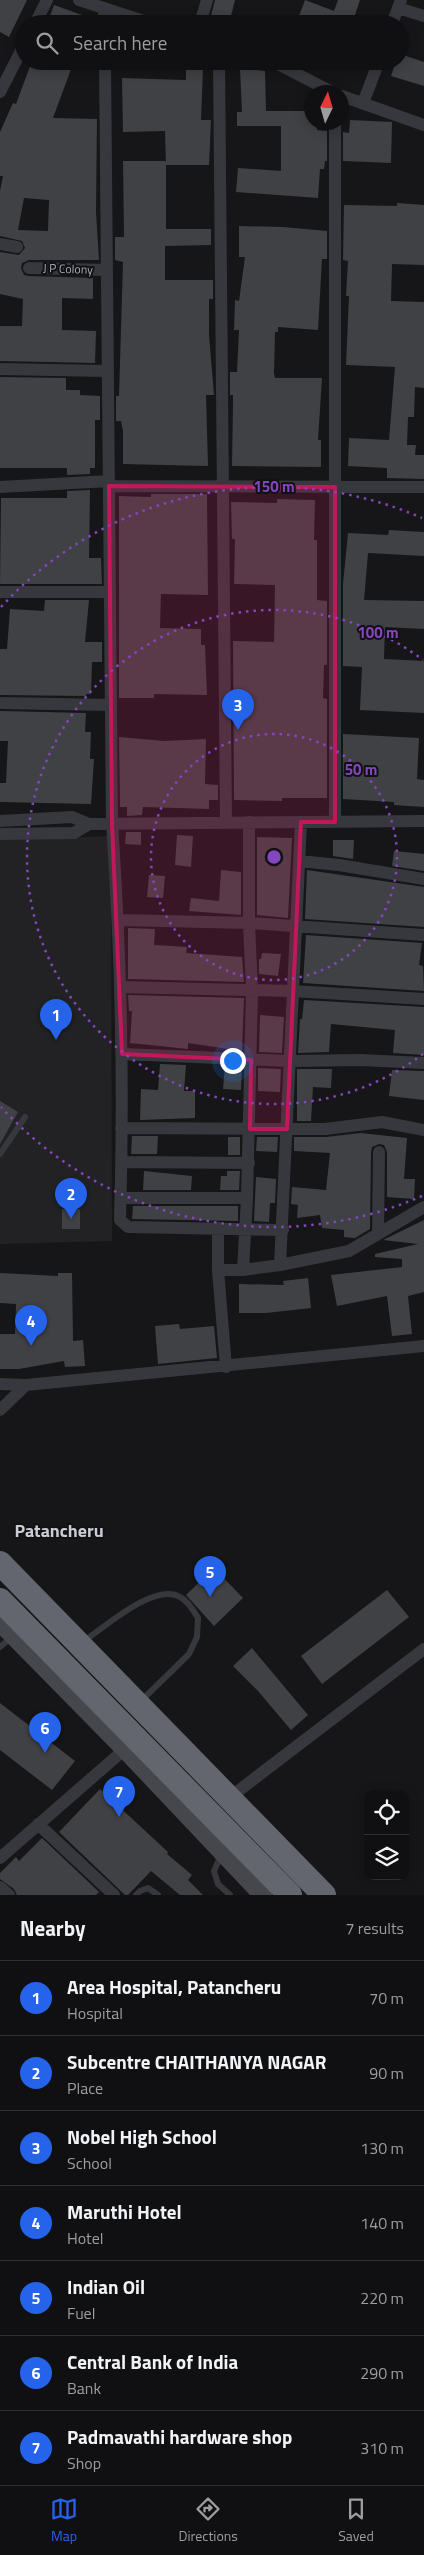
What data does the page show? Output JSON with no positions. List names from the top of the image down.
{
  "streets": {
    "street": ["J P Colony"]
  },
  "districts": ["Patancheru"],
  "north": "top",
  "page": {
    "search": "Search here",
    "pins": [
      "3",
      "1",
      "2",
      "4",
      "5",
      "6",
      "7"
    ],
    "heading": ["Nearby", "7 results"],
    "list": [
      {
        "mark": "1",
        "name": "Area Hospital, Patancheru",
        "note": "Hospital",
        "value": "70 m"
      },
      {
        "mark": "2",
        "name": "Subcentre CHAITHANYA NAGAR",
        "note": "Place",
        "value": "90 m"
      },
      {
        "mark": "3",
        "name": "Nobel High School",
        "note": "School",
        "value": "130 m"
      },
      {
        "mark": "4",
        "name": "Maruthi Hotel",
        "note": "Hotel",
        "value": "140 m"
      },
      {
        "mark": "5",
        "name": "Indian Oil",
        "note": "Fuel",
        "value": "220 m"
      },
      {
        "mark": "6",
        "name": "Central Bank of India",
        "note": "Bank",
        "value": "290 m"
      },
      {
        "mark": "7",
        "name": "Padmavathi hardware shop",
        "note": "Shop",
        "value": "310 m"
      }
    ],
    "nav": ["Map", "Directions", "Saved"]
  },
  "rings": ["150 m", "100 m", "50 m"]
}
